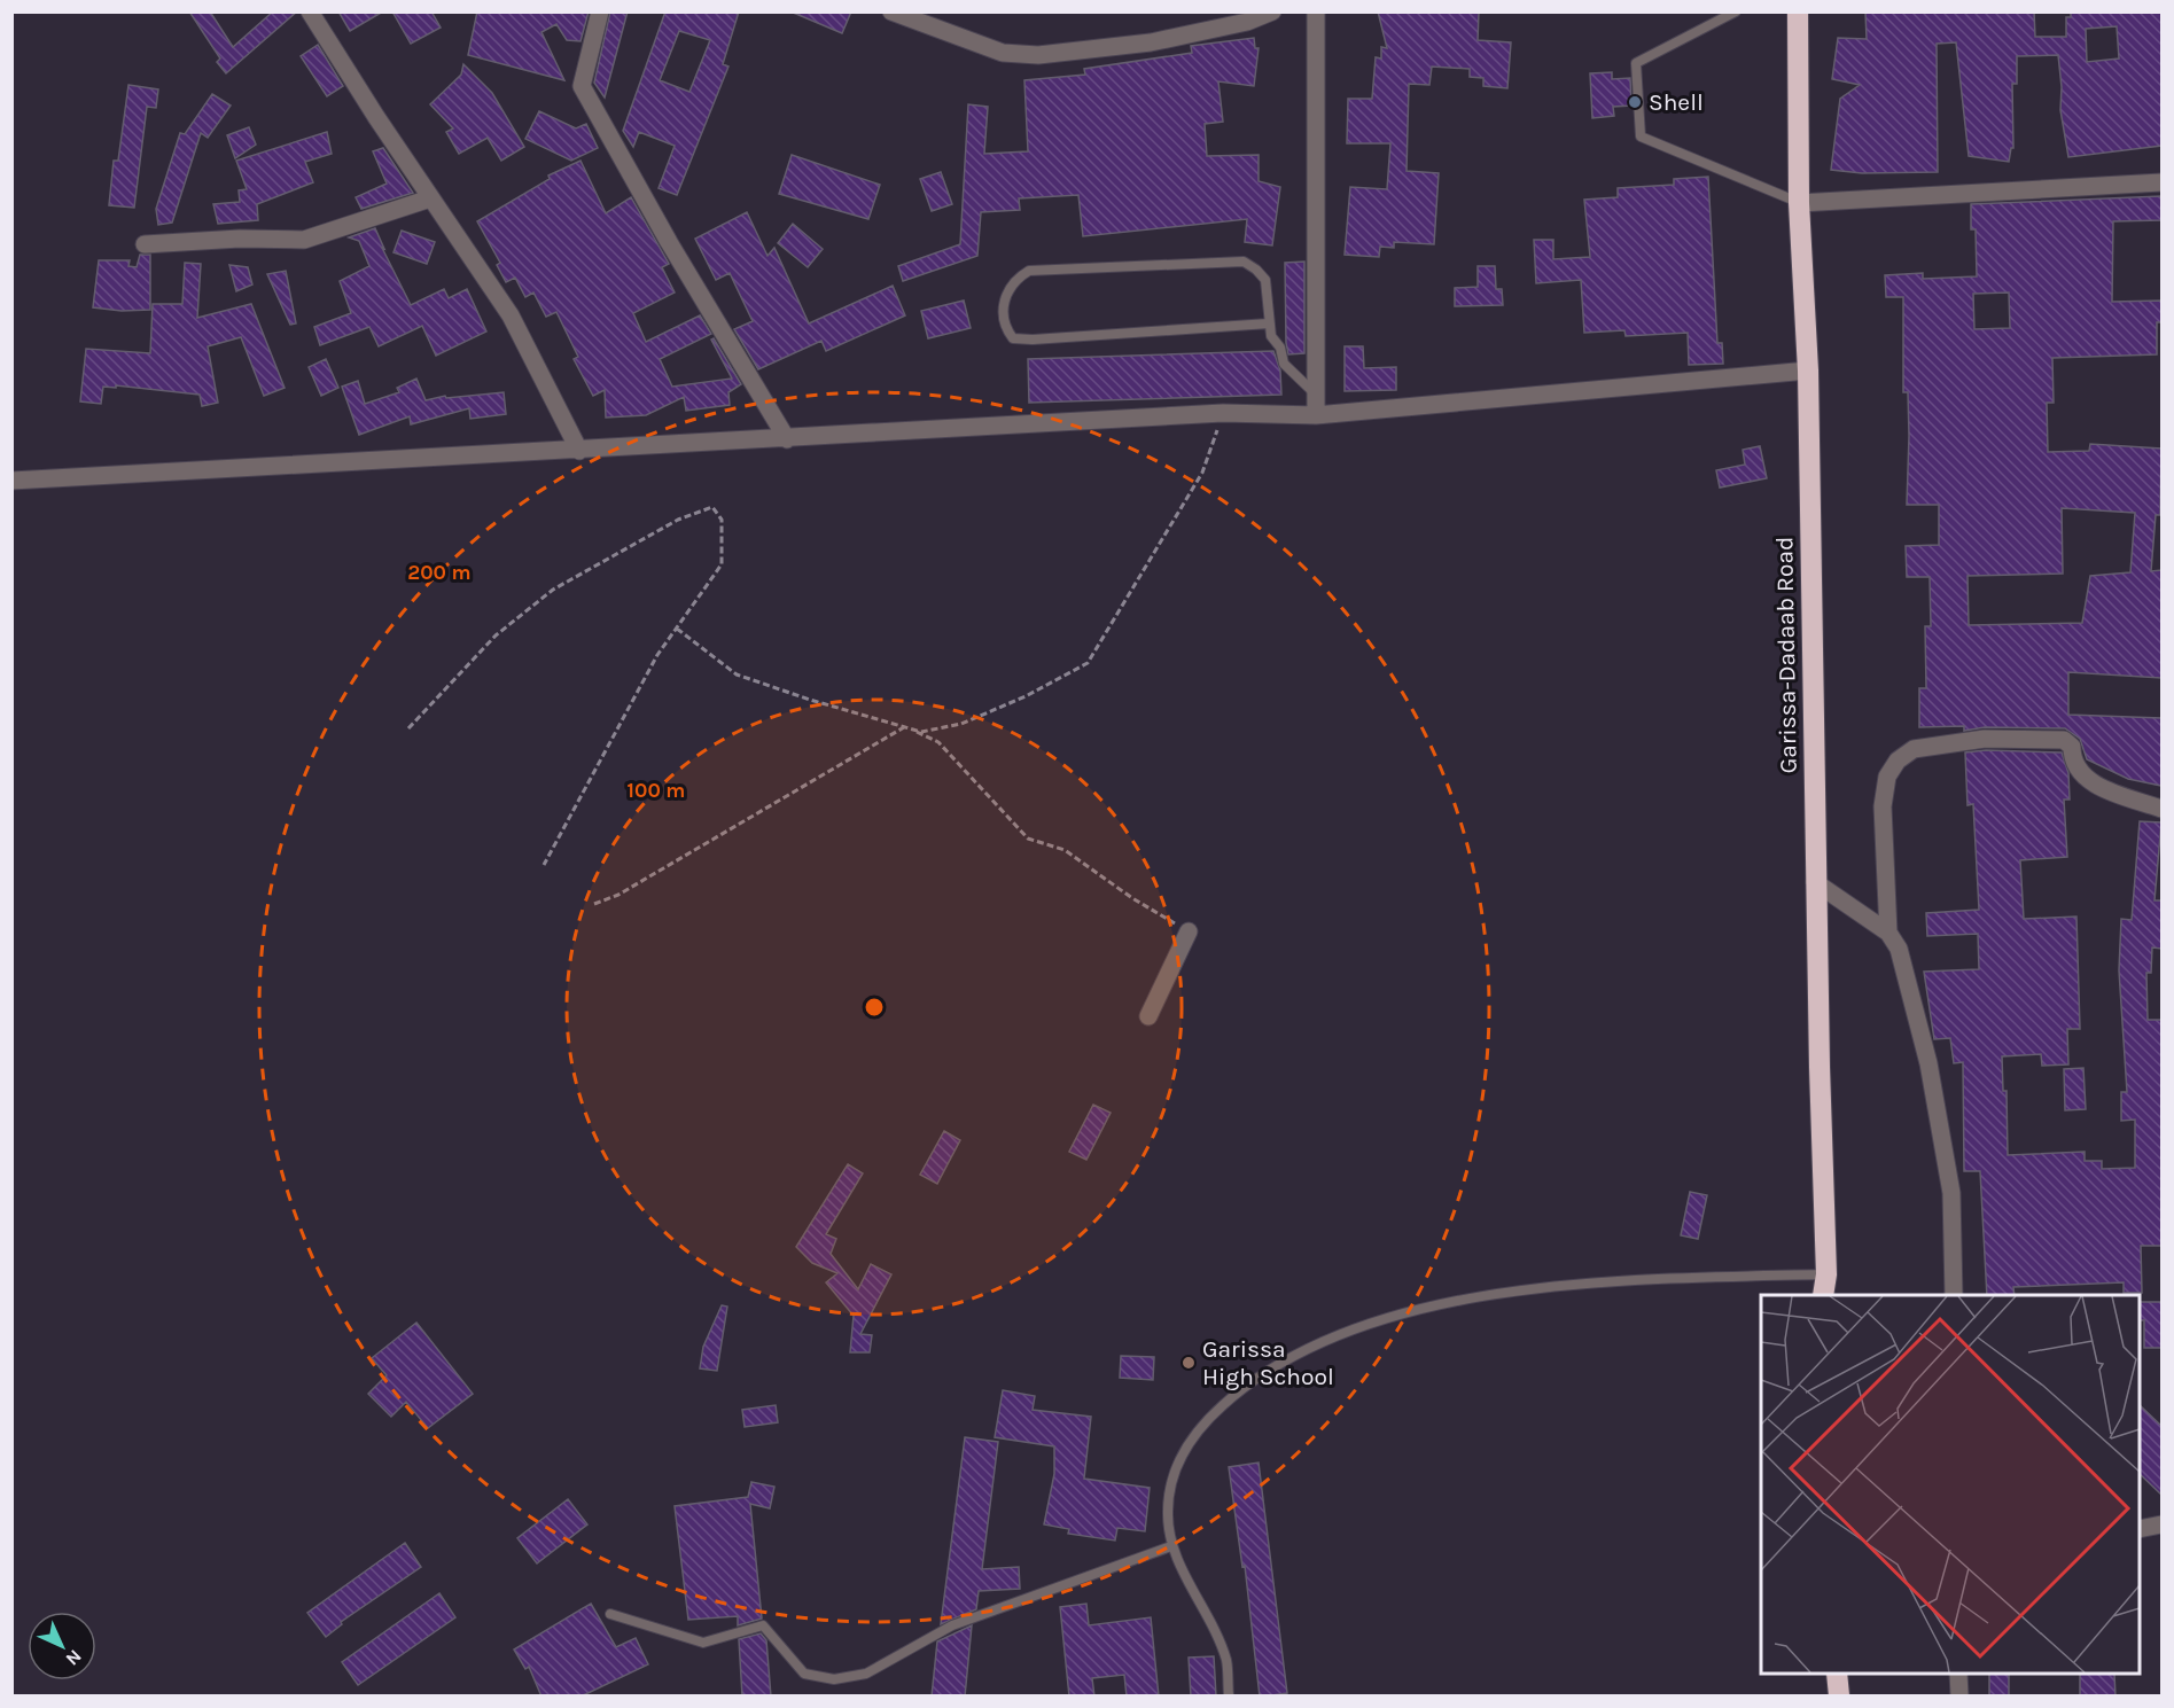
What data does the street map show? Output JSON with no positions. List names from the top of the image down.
{
  "streets": {
    "highway": ["Garissa-Dadaab Road"]
  },
  "places": ["Shell", "Garissa High School"],
  "north": "bottom right",
  "rings": ["200 m", "100 m"]
}
